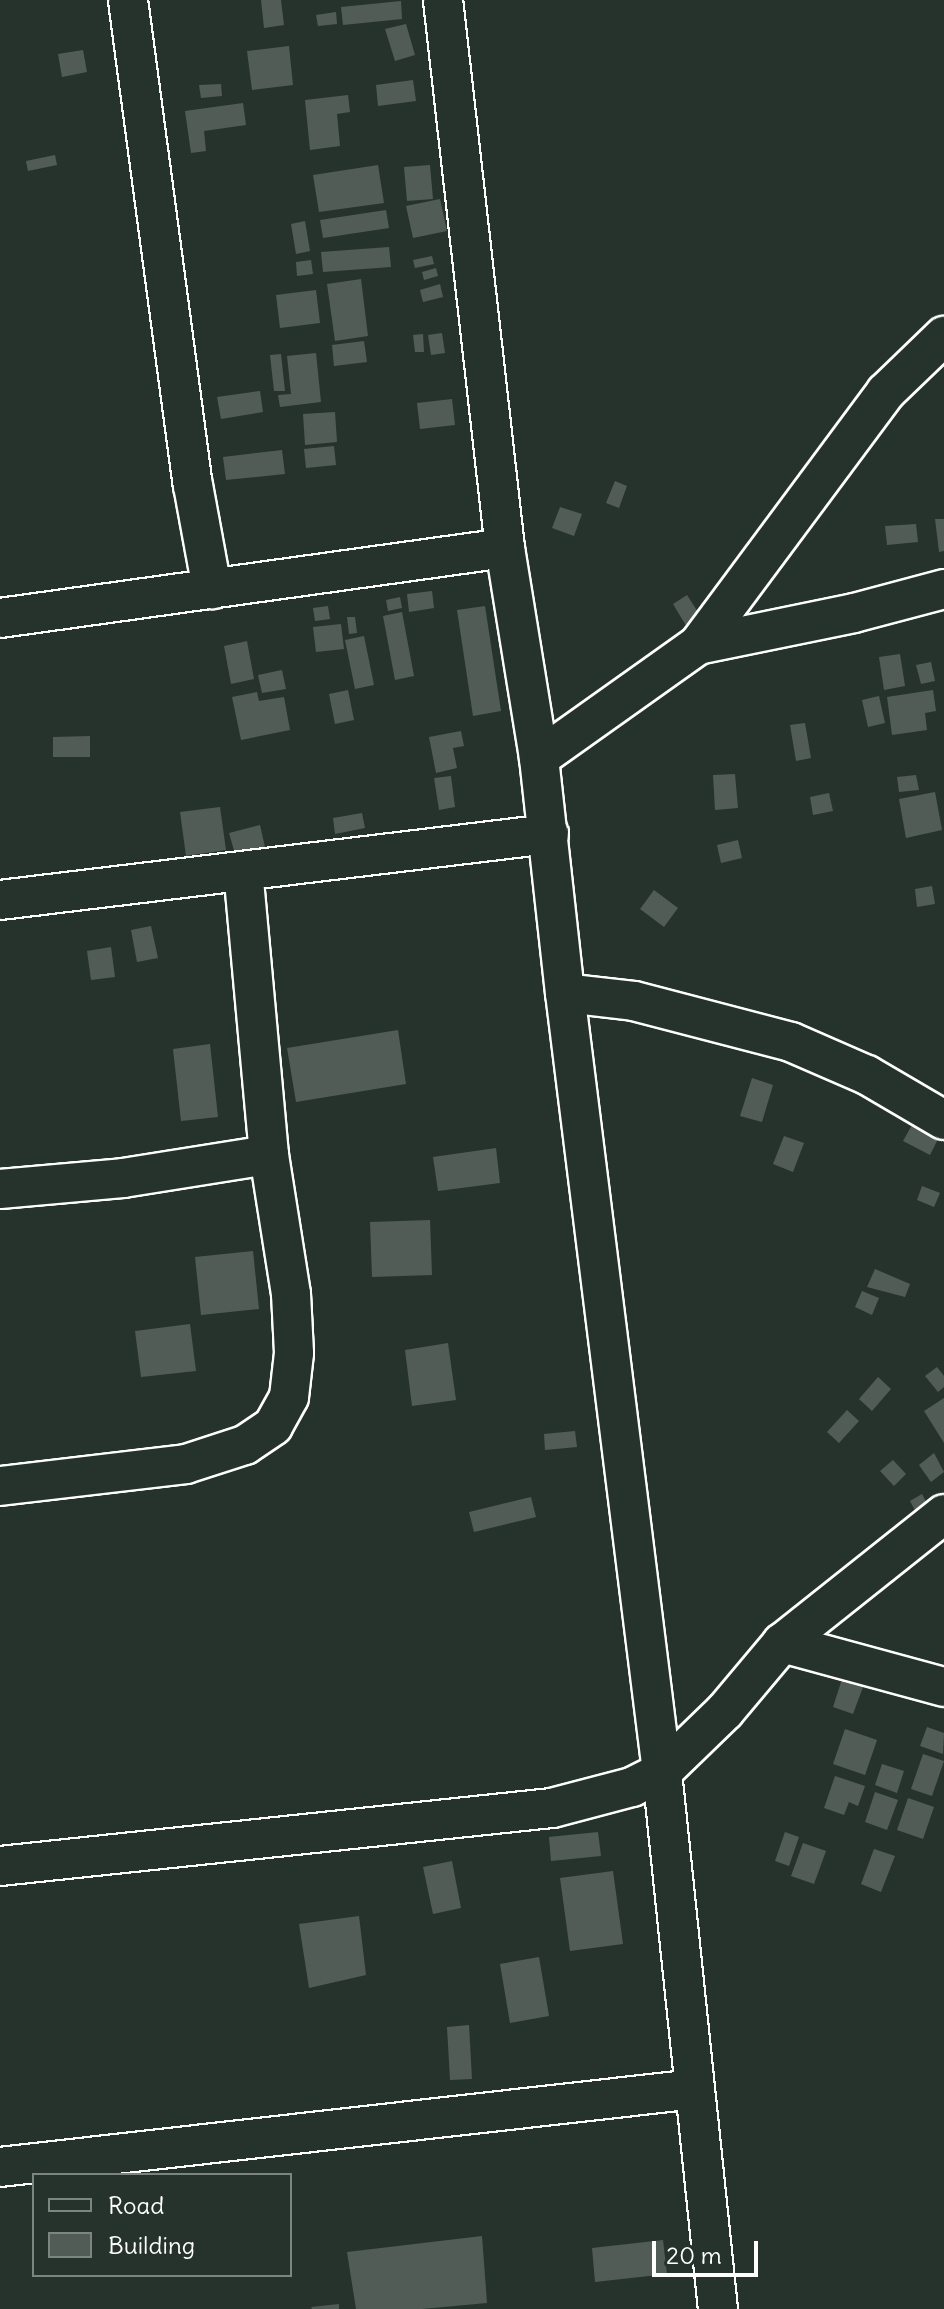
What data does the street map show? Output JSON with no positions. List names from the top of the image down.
{
  "legend": ["Road", "Building"],
  "scale_bar": "20 m"
}
